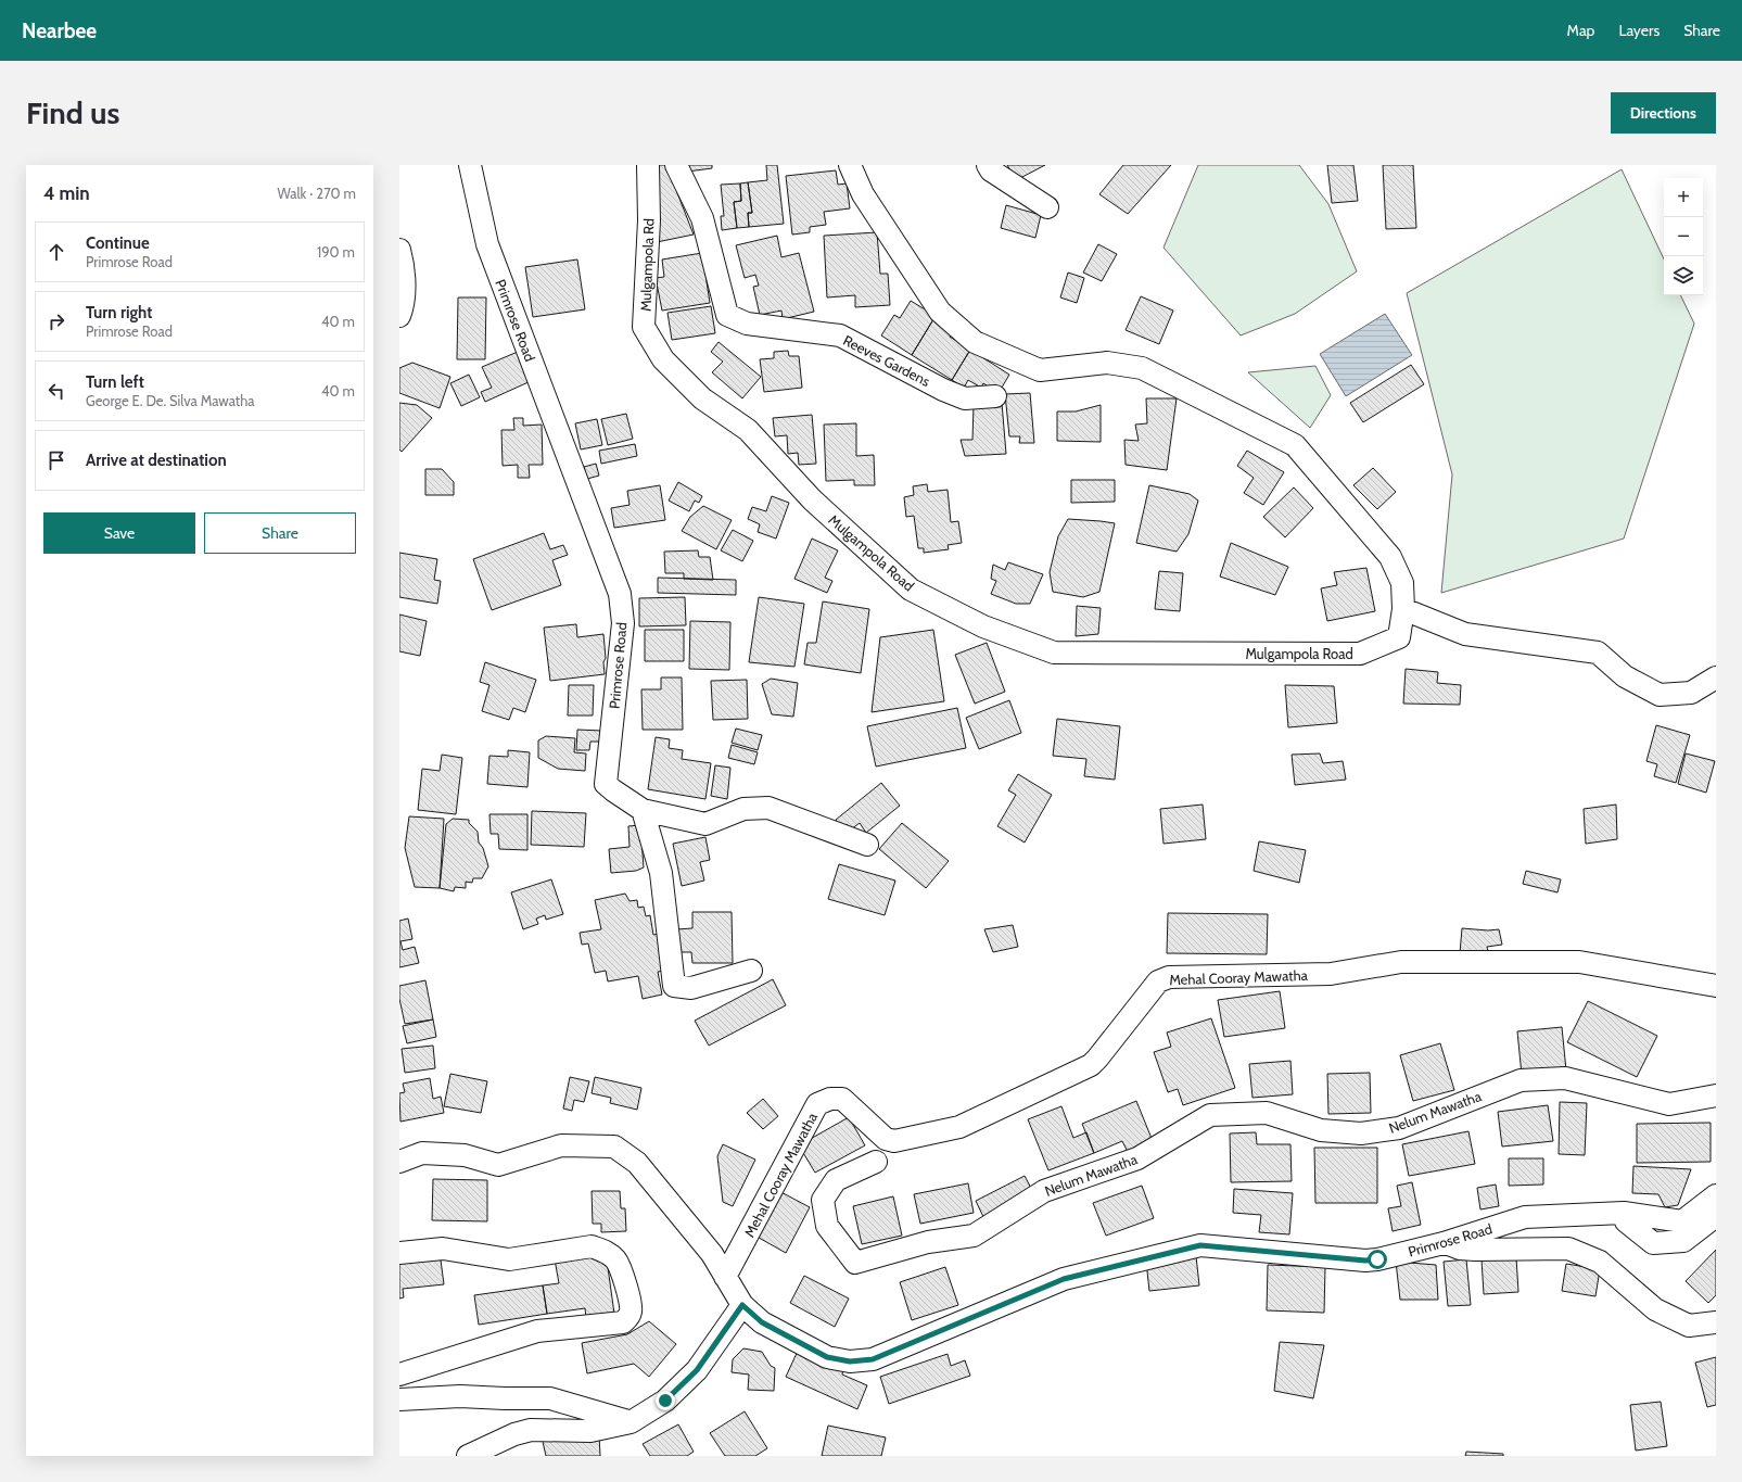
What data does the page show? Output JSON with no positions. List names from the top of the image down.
{
  "streets": {
    "street": [
      "Mulgampola Rd",
      "Primrose Road",
      "Reeves Gardens",
      "Mulgampola Road",
      "Mehal Cooray Mawatha",
      "Nelum Mawatha"
    ]
  },
  "crossings": [
    ["Mulgampola Rd", "Mulgampola Road"],
    ["Primrose Road", "Mehal Cooray Mawatha"]
  ],
  "page": {
    "header": "Nearbee",
    "nav": ["Map", "Layers", "Share"],
    "buttons": [
      "Directions",
      ["Save", "Share"]
    ],
    "title": "Find us",
    "heading": ["4 min", "Walk · 270 m"],
    "map_buttons": ["+", "−"],
    "list": [
      ["Continue", "Primrose Road", "190 m"],
      ["Turn right", "Primrose Road", "40 m"],
      ["Turn left", "George E. De. Silva Mawatha", "40 m"],
      "Arrive at destination"
    ]
  }
}
